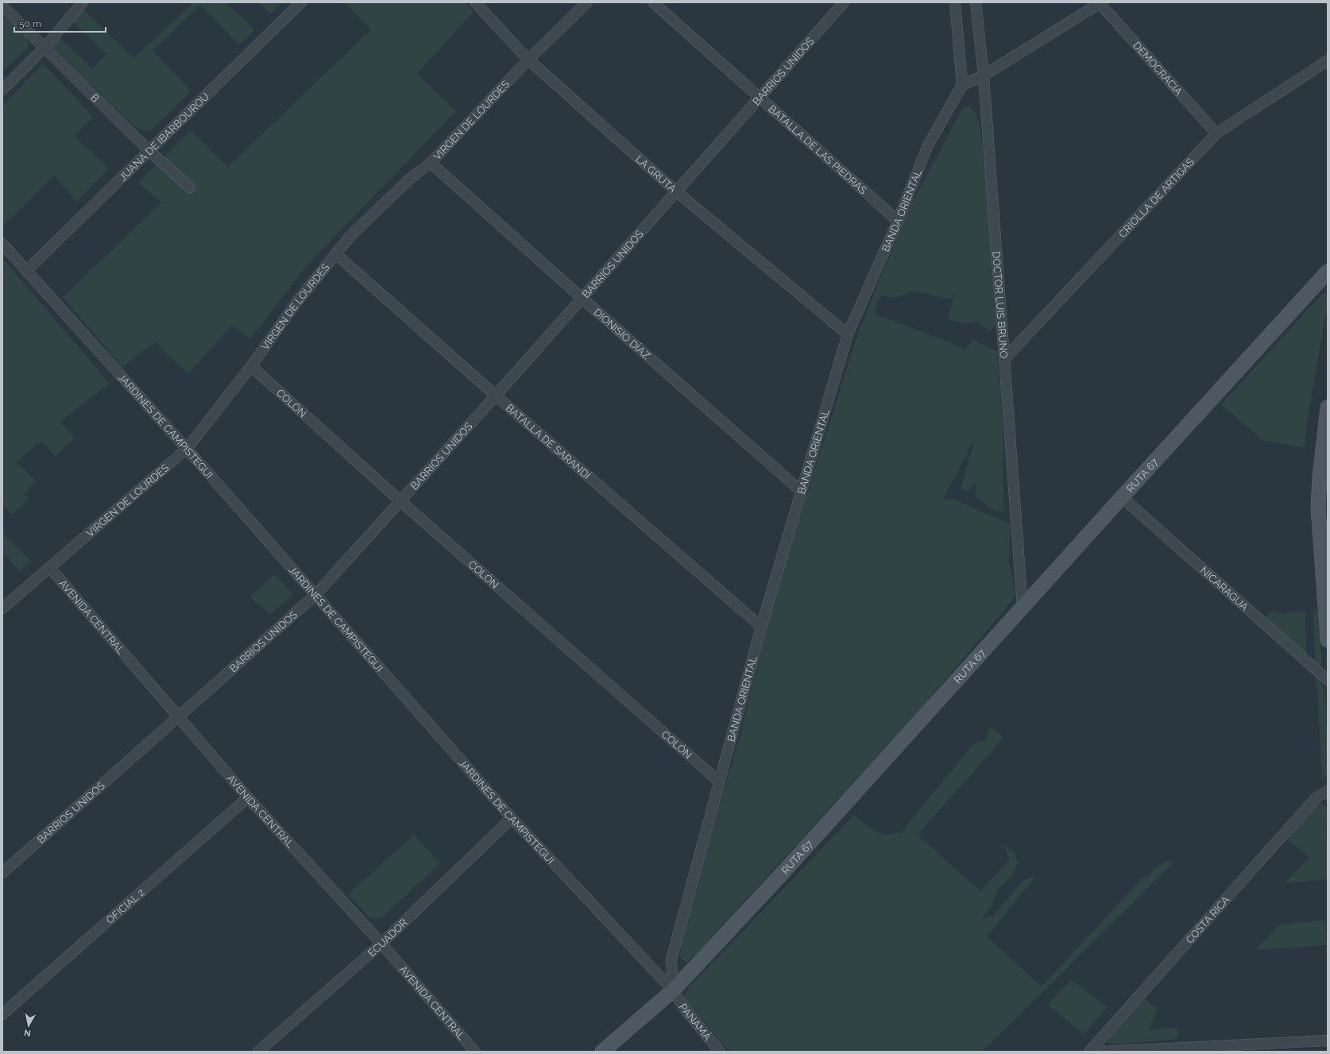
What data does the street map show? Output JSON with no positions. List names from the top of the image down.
{
  "streets": {
    "street": [
      "DEMOCRACIA",
      "BARRIOS UNIDOS",
      "B",
      "VIRGEN DE LOURDES",
      "JUANA DE IBARBOUROU",
      "BATALLA DE LAS PIEDRAS",
      "LA GRUTA",
      "CRIOLLA DE ARTIGAS",
      "BANDA ORIENTAL",
      "DOCTOR LUIS BRUNO",
      "DIONISIO DÍAZ",
      "COLÓN",
      "JARDINES DE CAMPISTEGUI",
      "BATALLA DE SARANDÍ",
      "RUTA 67",
      "NICARAGUA",
      "AVENIDA CENTRAL",
      "OFICIAL 2",
      "COSTA RICA",
      "ECUADOR",
      "PANAMÁ"
    ]
  },
  "crossings": [
    ["DEMOCRACIA", "CRIOLLA DE ARTIGAS"],
    ["BARRIOS UNIDOS", "BATALLA DE LAS PIEDRAS"],
    ["BARRIOS UNIDOS", "LA GRUTA"],
    ["BARRIOS UNIDOS", "DIONISIO DÍAZ"],
    ["BARRIOS UNIDOS", "COLÓN"],
    ["BARRIOS UNIDOS", "JARDINES DE CAMPISTEGUI"],
    ["BARRIOS UNIDOS", "BATALLA DE SARANDÍ"],
    ["BARRIOS UNIDOS", "AVENIDA CENTRAL"],
    ["B", "JUANA DE IBARBOUROU"],
    ["VIRGEN DE LOURDES", "LA GRUTA"],
    ["VIRGEN DE LOURDES", "DIONISIO DÍAZ"],
    ["VIRGEN DE LOURDES", "COLÓN"],
    ["VIRGEN DE LOURDES", "JARDINES DE CAMPISTEGUI"],
    ["VIRGEN DE LOURDES", "BATALLA DE SARANDÍ"],
    ["VIRGEN DE LOURDES", "AVENIDA CENTRAL"],
    ["JUANA DE IBARBOUROU", "JARDINES DE CAMPISTEGUI"],
    ["BATALLA DE LAS PIEDRAS", "BANDA ORIENTAL"],
    ["LA GRUTA", "BANDA ORIENTAL"],
    ["CRIOLLA DE ARTIGAS", "DOCTOR LUIS BRUNO"],
    ["BANDA ORIENTAL", "DIONISIO DÍAZ"],
    ["BANDA ORIENTAL", "COLÓN"],
    ["BANDA ORIENTAL", "JARDINES DE CAMPISTEGUI"],
    ["BANDA ORIENTAL", "BATALLA DE SARANDÍ"],
    ["BANDA ORIENTAL", "RUTA 67"],
    ["BANDA ORIENTAL", "PANAMÁ"],
    ["DOCTOR LUIS BRUNO", "RUTA 67"],
    ["JARDINES DE CAMPISTEGUI", "RUTA 67"],
    ["JARDINES DE CAMPISTEGUI", "ECUADOR"],
    ["JARDINES DE CAMPISTEGUI", "PANAMÁ"],
    ["RUTA 67", "NICARAGUA"],
    ["RUTA 67", "PANAMÁ"],
    ["AVENIDA CENTRAL", "OFICIAL 2"],
    ["AVENIDA CENTRAL", "ECUADOR"]
  ],
  "scale_bar": "50 m",
  "north": "bottom"
}
